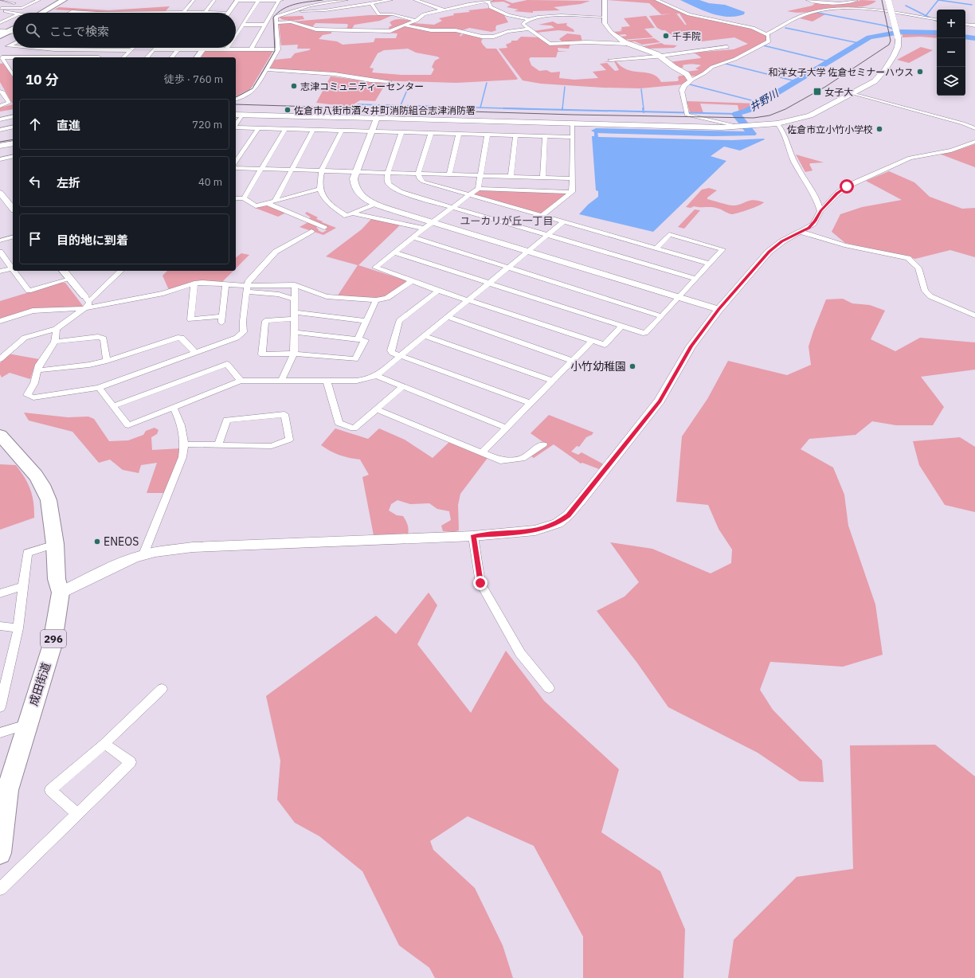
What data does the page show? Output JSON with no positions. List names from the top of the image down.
{
  "streets": {
    "highway": ["296", "成田街道"]
  },
  "districts": ["ユーカリが丘一丁目"],
  "water": ["井野川"],
  "places": {
    "other": [
      "千手院",
      "和洋女子大学 佐倉セミナーハウス",
      "志津コミュニティーセンター",
      "佐倉市八街市酒々井町消防組合志津消防署",
      "佐倉市立小竹小学校",
      "小竹幼稚園",
      "ENEOS"
    ],
    "transit": ["女子大"]
  },
  "page": {
    "map_buttons": ["+", "−"],
    "search": "ここで検索",
    "heading": ["10 分", "徒歩 · 760 m"],
    "list": [
      ["直進", "720 m"],
      ["左折", "40 m"],
      "目的地に到着"
    ]
  }
}
